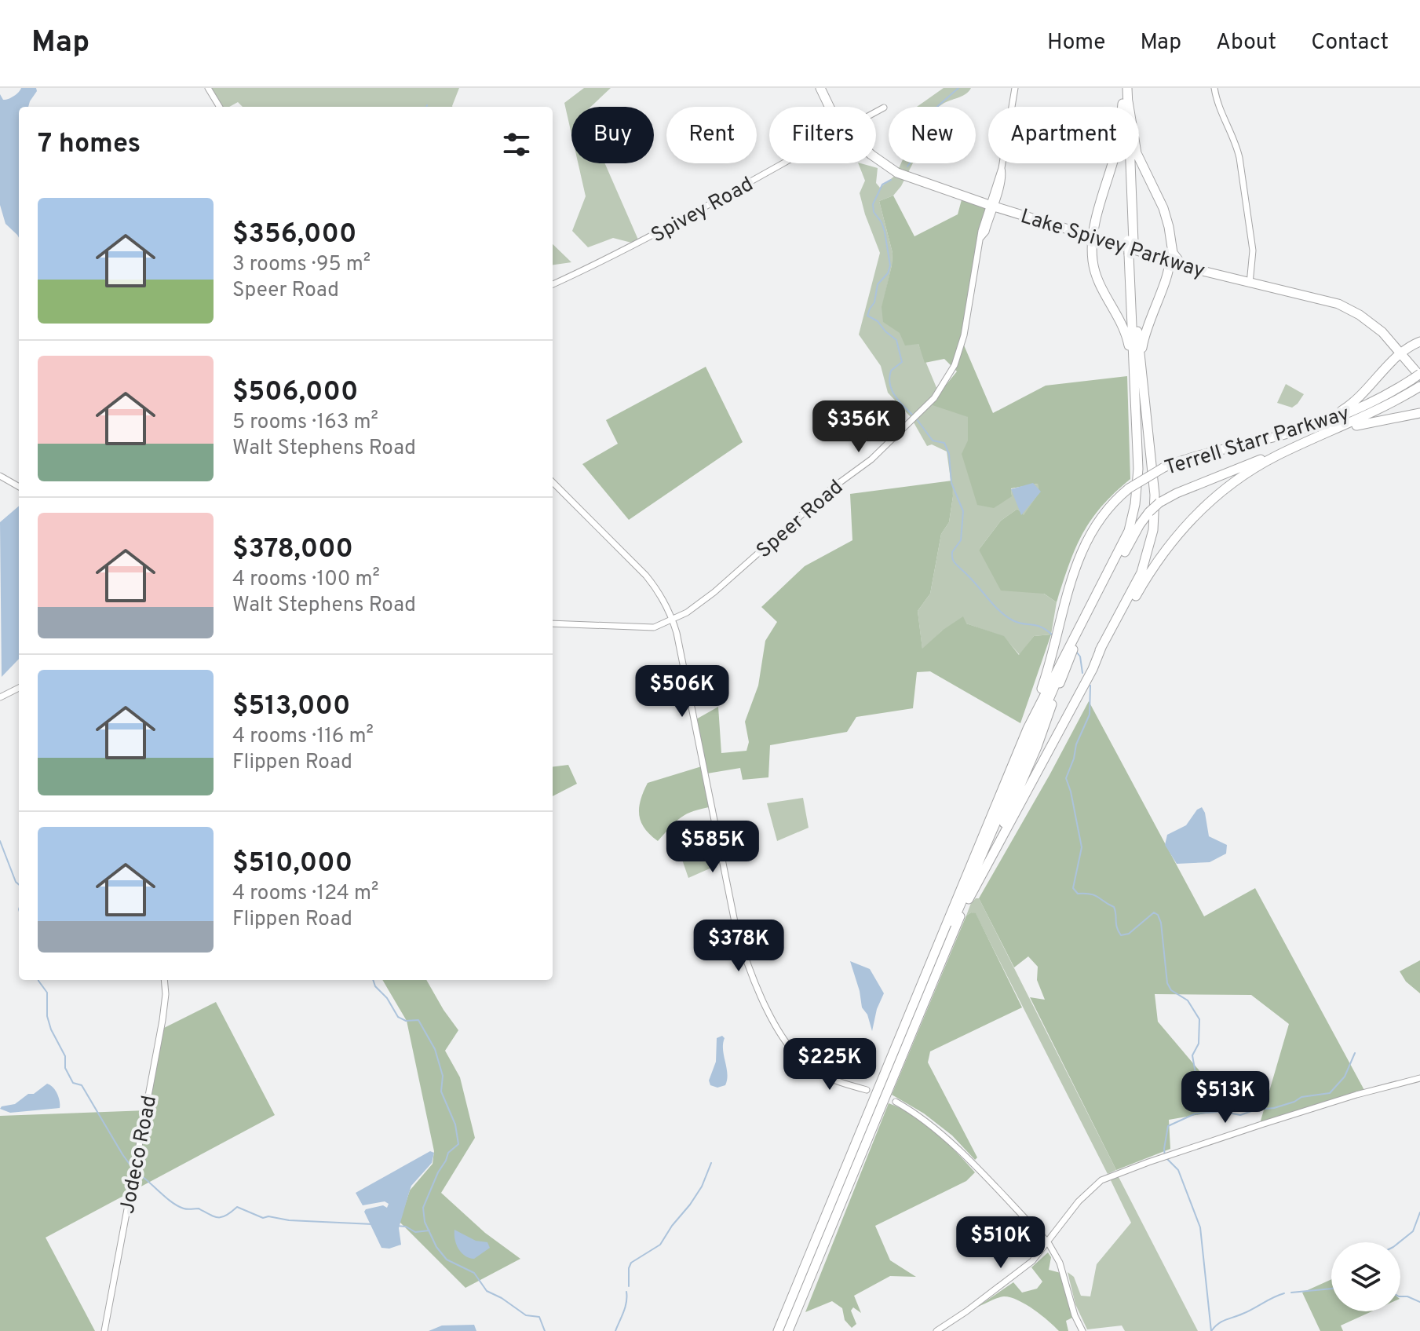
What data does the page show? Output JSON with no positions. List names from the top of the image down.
{
  "streets": {
    "highway": ["Lake Spivey Parkway", "Terrell Starr Parkway"],
    "street": ["Spivey Road", "Speer Road", "Jodeco Road"]
  },
  "crossings": [
    ["Lake Spivey Parkway", "Terrell Starr Parkway"],
    ["Lake Spivey Parkway", "Speer Road"]
  ],
  "page": {
    "header": "Map",
    "nav": [
      "Home",
      "Map",
      "About",
      "Contact"
    ],
    "chip": [
      "Buy",
      "Rent",
      "Filters",
      "New",
      "Apartment"
    ],
    "heading": "7 homes",
    "list": [
      {
        "name": "$356,000",
        "note": "3 rooms · 95 m² · Speer Road"
      },
      {
        "name": "$506,000",
        "note": "5 rooms · 163 m² · Walt Stephens Road"
      },
      {
        "name": "$378,000",
        "note": "4 rooms · 100 m² · Walt Stephens Road"
      },
      {
        "name": "$513,000",
        "note": "4 rooms · 116 m² · Flippen Road"
      },
      {
        "name": "$510,000",
        "note": "4 rooms · 124 m² · Flippen Road"
      }
    ],
    "price": [
      "$356K",
      "$506K",
      "$585K",
      "$378K",
      "$225K",
      "$513K",
      "$510K"
    ]
  }
}
